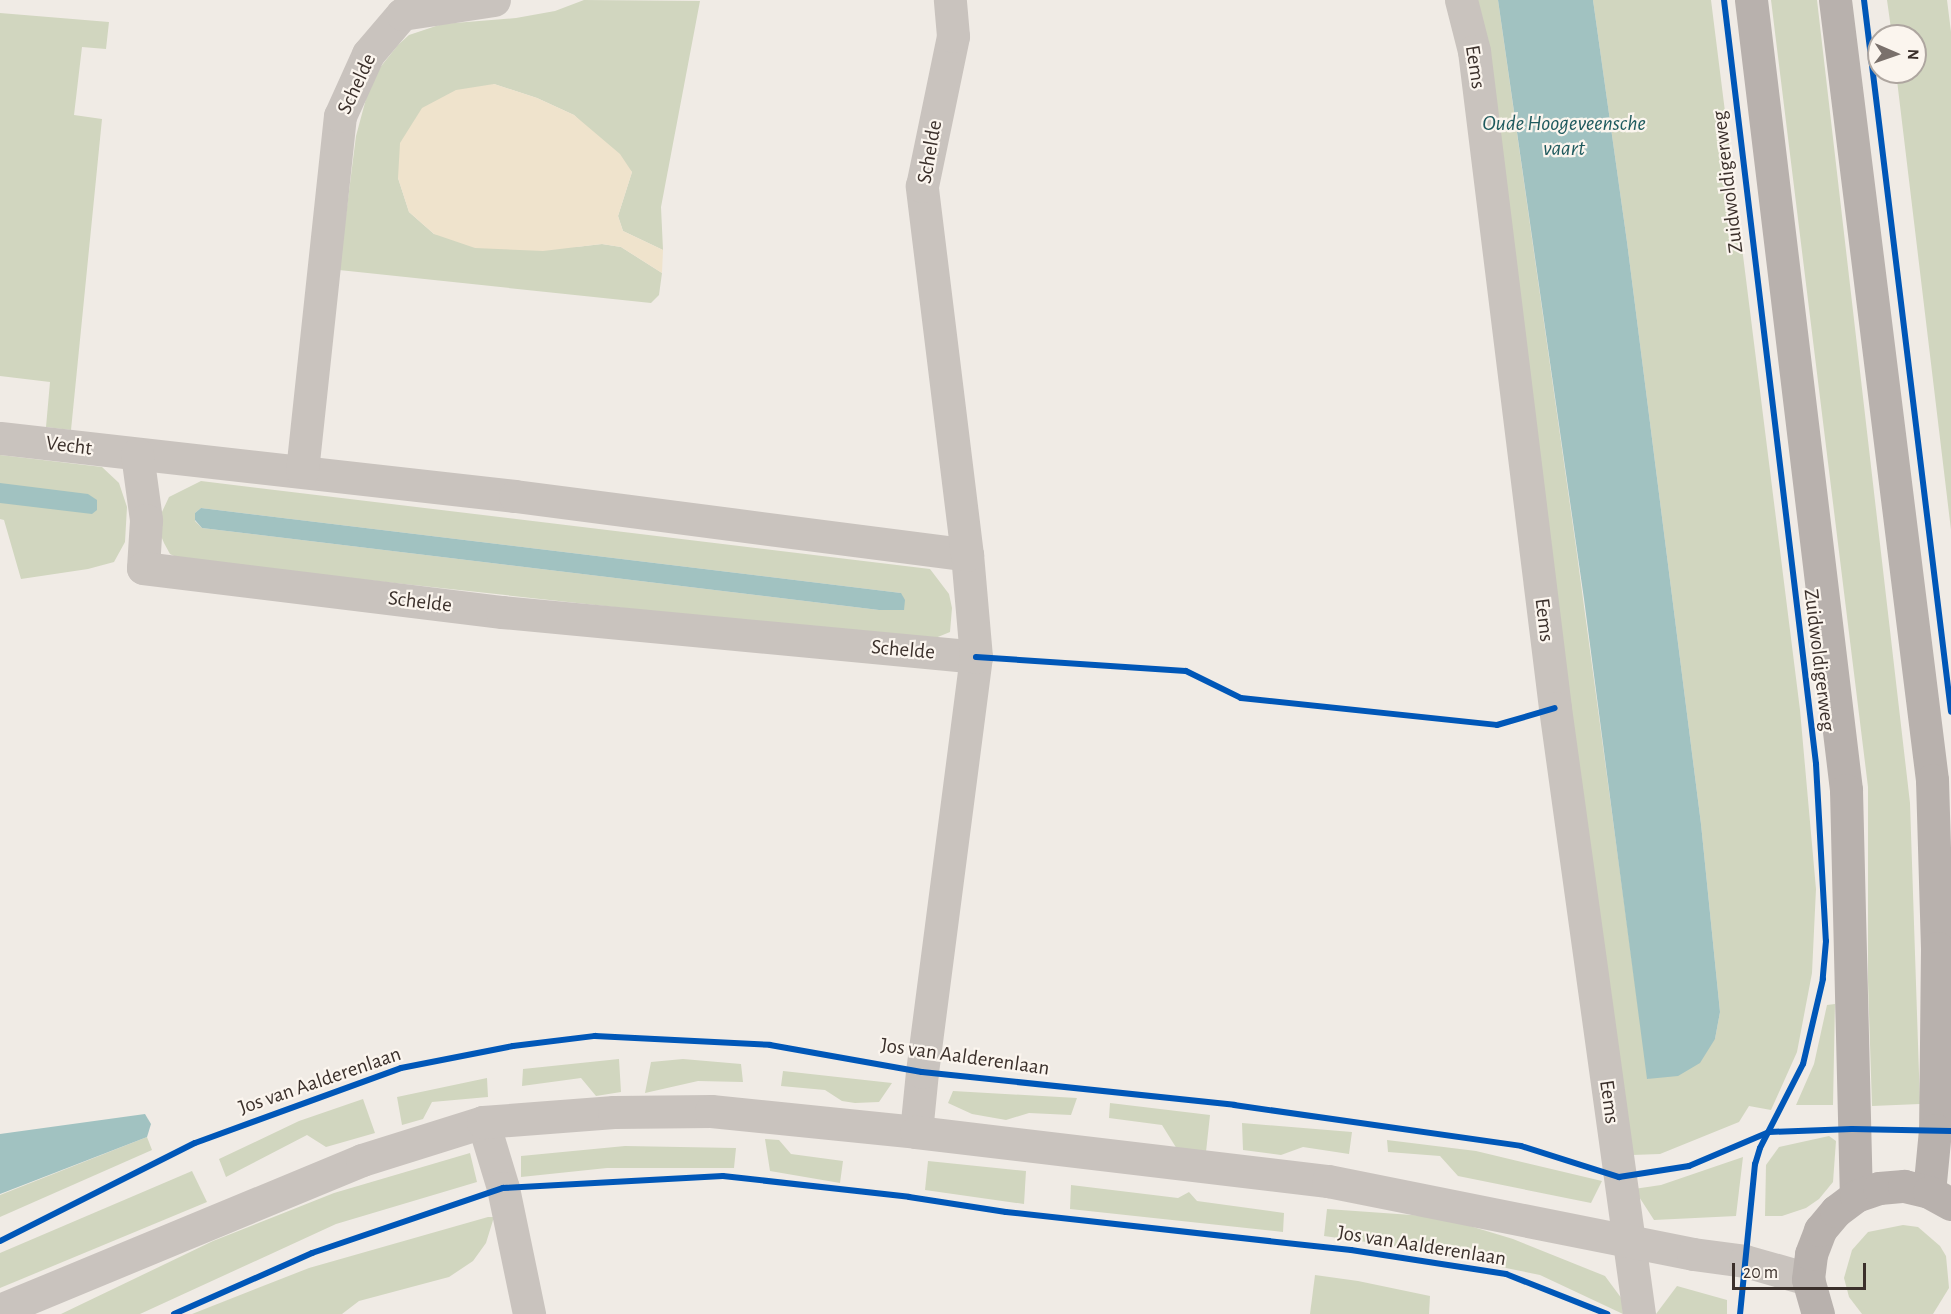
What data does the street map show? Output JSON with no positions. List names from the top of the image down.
{
  "streets": {
    "main road": ["Zuidwoldigerweg"],
    "street": [
      "Eems",
      "Schelde",
      "Vecht",
      "Jos van Aalderenlaan"
    ]
  },
  "crossings": [
    ["Eems", "Jos van Aalderenlaan"],
    ["Schelde", "Vecht"],
    ["Schelde", "Jos van Aalderenlaan"]
  ],
  "water": ["Oude Hoogeveensche vaart"],
  "scale_bar": "20 m",
  "north": "right"
}
